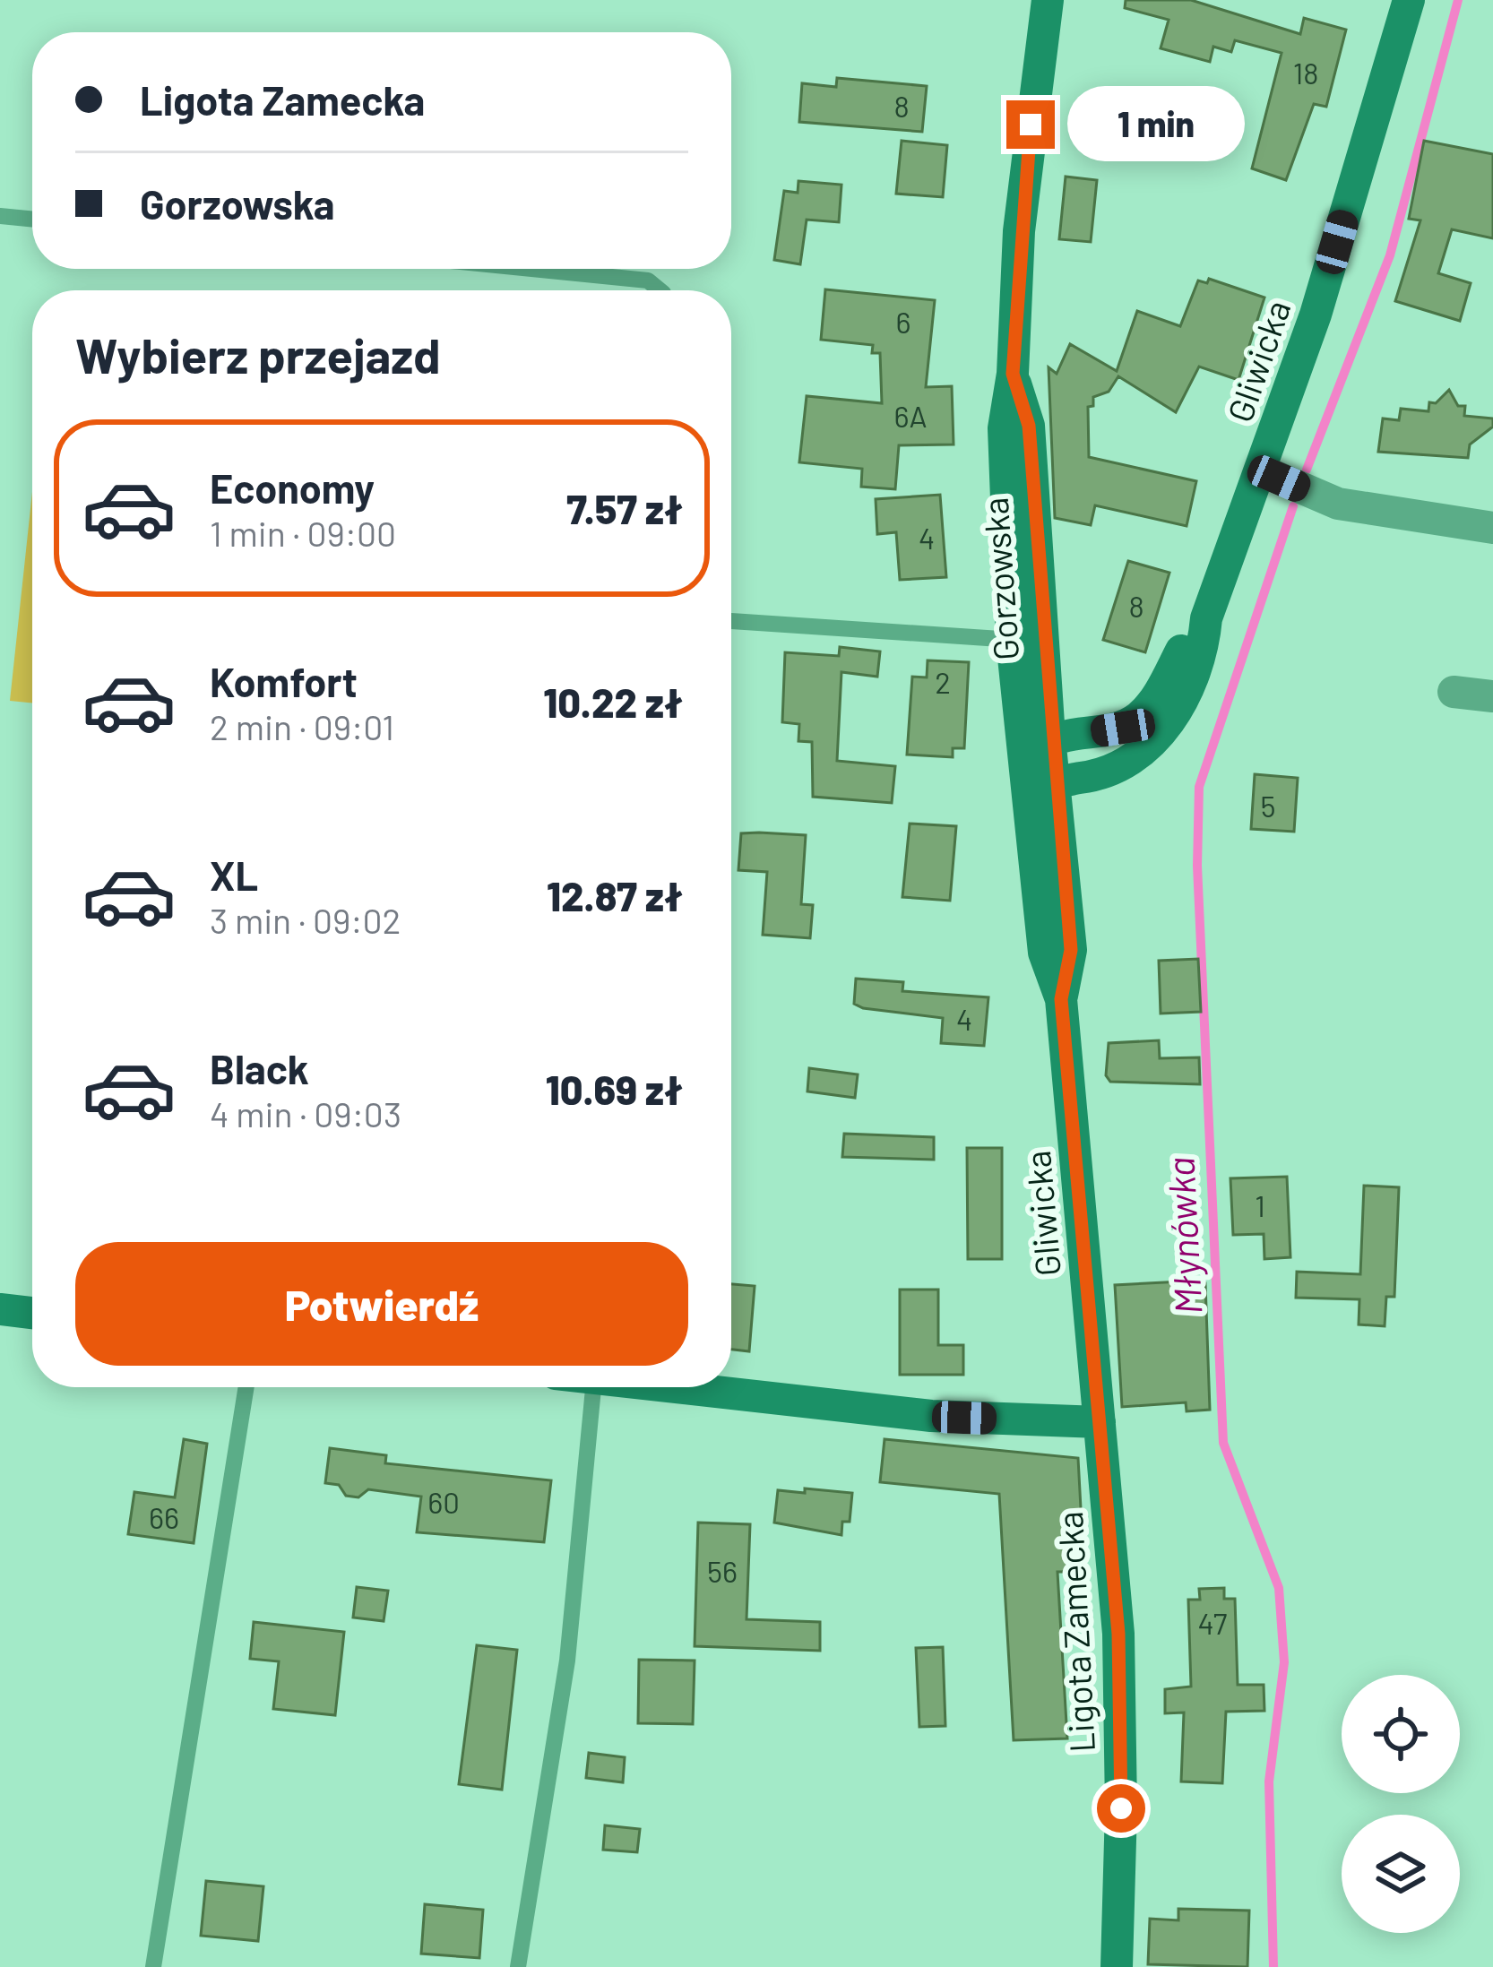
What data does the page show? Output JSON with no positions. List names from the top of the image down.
{
  "streets": {
    "main road": ["Gliwicka", "Gorzowska", "Ligota Zamecka"]
  },
  "crossings": [
    ["Gliwicka", "Gorzowska"],
    ["Gliwicka", "Ligota Zamecka"]
  ],
  "water": ["Młynówka"],
  "house_numbers": [
    "18",
    "8",
    "6",
    "6A",
    "4",
    "8",
    "2",
    "5",
    "4",
    "1",
    "60",
    "66",
    "56",
    "47"
  ],
  "page": {
    "banner": ["Ligota Zamecka", "Gorzowska"],
    "bubble": "1 min",
    "heading": "Wybierz przejazd",
    "list": [
      {
        "name": "Economy",
        "note": "1 min · 09:00",
        "value": "7.57 zł"
      },
      {
        "name": "Komfort",
        "note": "2 min · 09:01",
        "value": "10.22 zł"
      },
      {
        "name": "XL",
        "note": "3 min · 09:02",
        "value": "12.87 zł"
      },
      {
        "name": "Black",
        "note": "4 min · 09:03",
        "value": "10.69 zł"
      }
    ],
    "buttons": "Potwierdź"
  }
}
